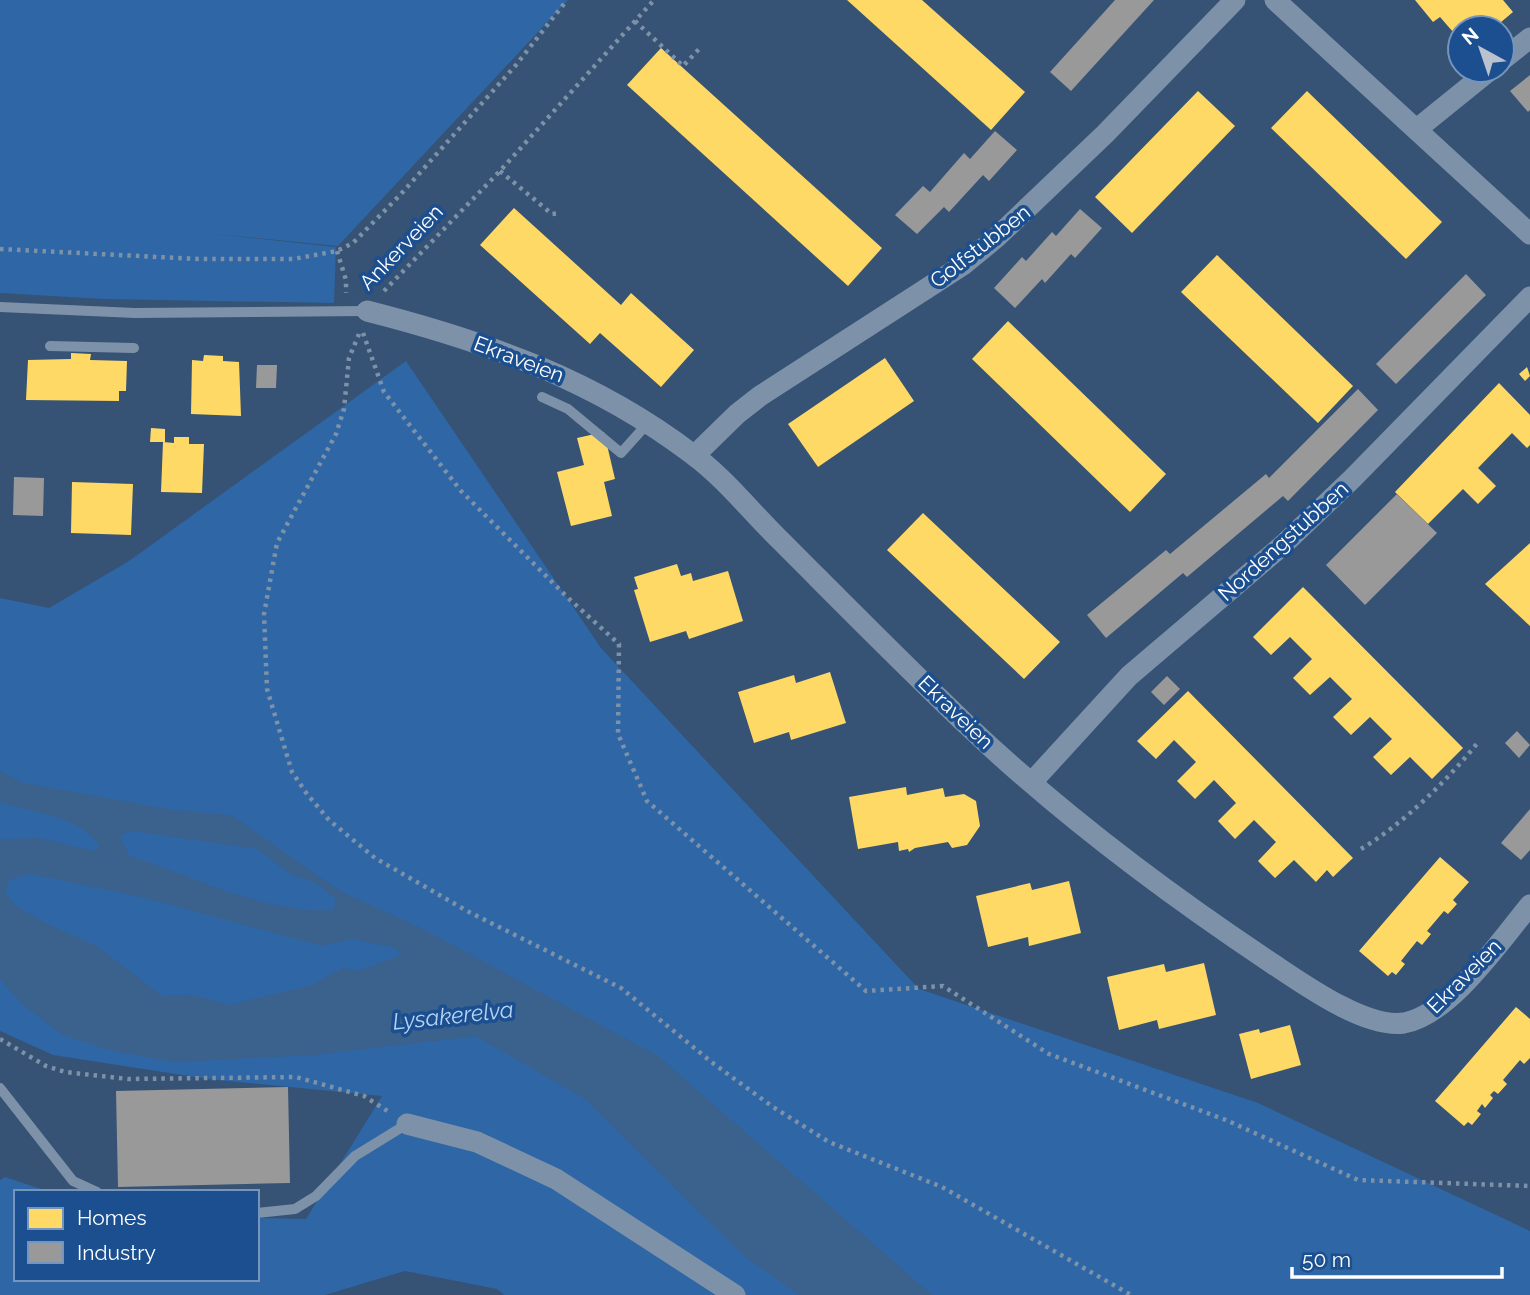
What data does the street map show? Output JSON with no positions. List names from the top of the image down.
{
  "streets": {
    "street": ["Golfstubben", "Ekraveien", "Nordengstubben"],
    "lane": ["Ankerveien"]
  },
  "crossings": [
    ["Golfstubben", "Ekraveien"],
    ["Ankerveien", "Ekraveien"],
    ["Ekraveien", "Nordengstubben"]
  ],
  "water": ["Lysakerelva"],
  "legend": ["Homes", "Industry"],
  "scale_bar": "50 m",
  "north": "top left"
}
